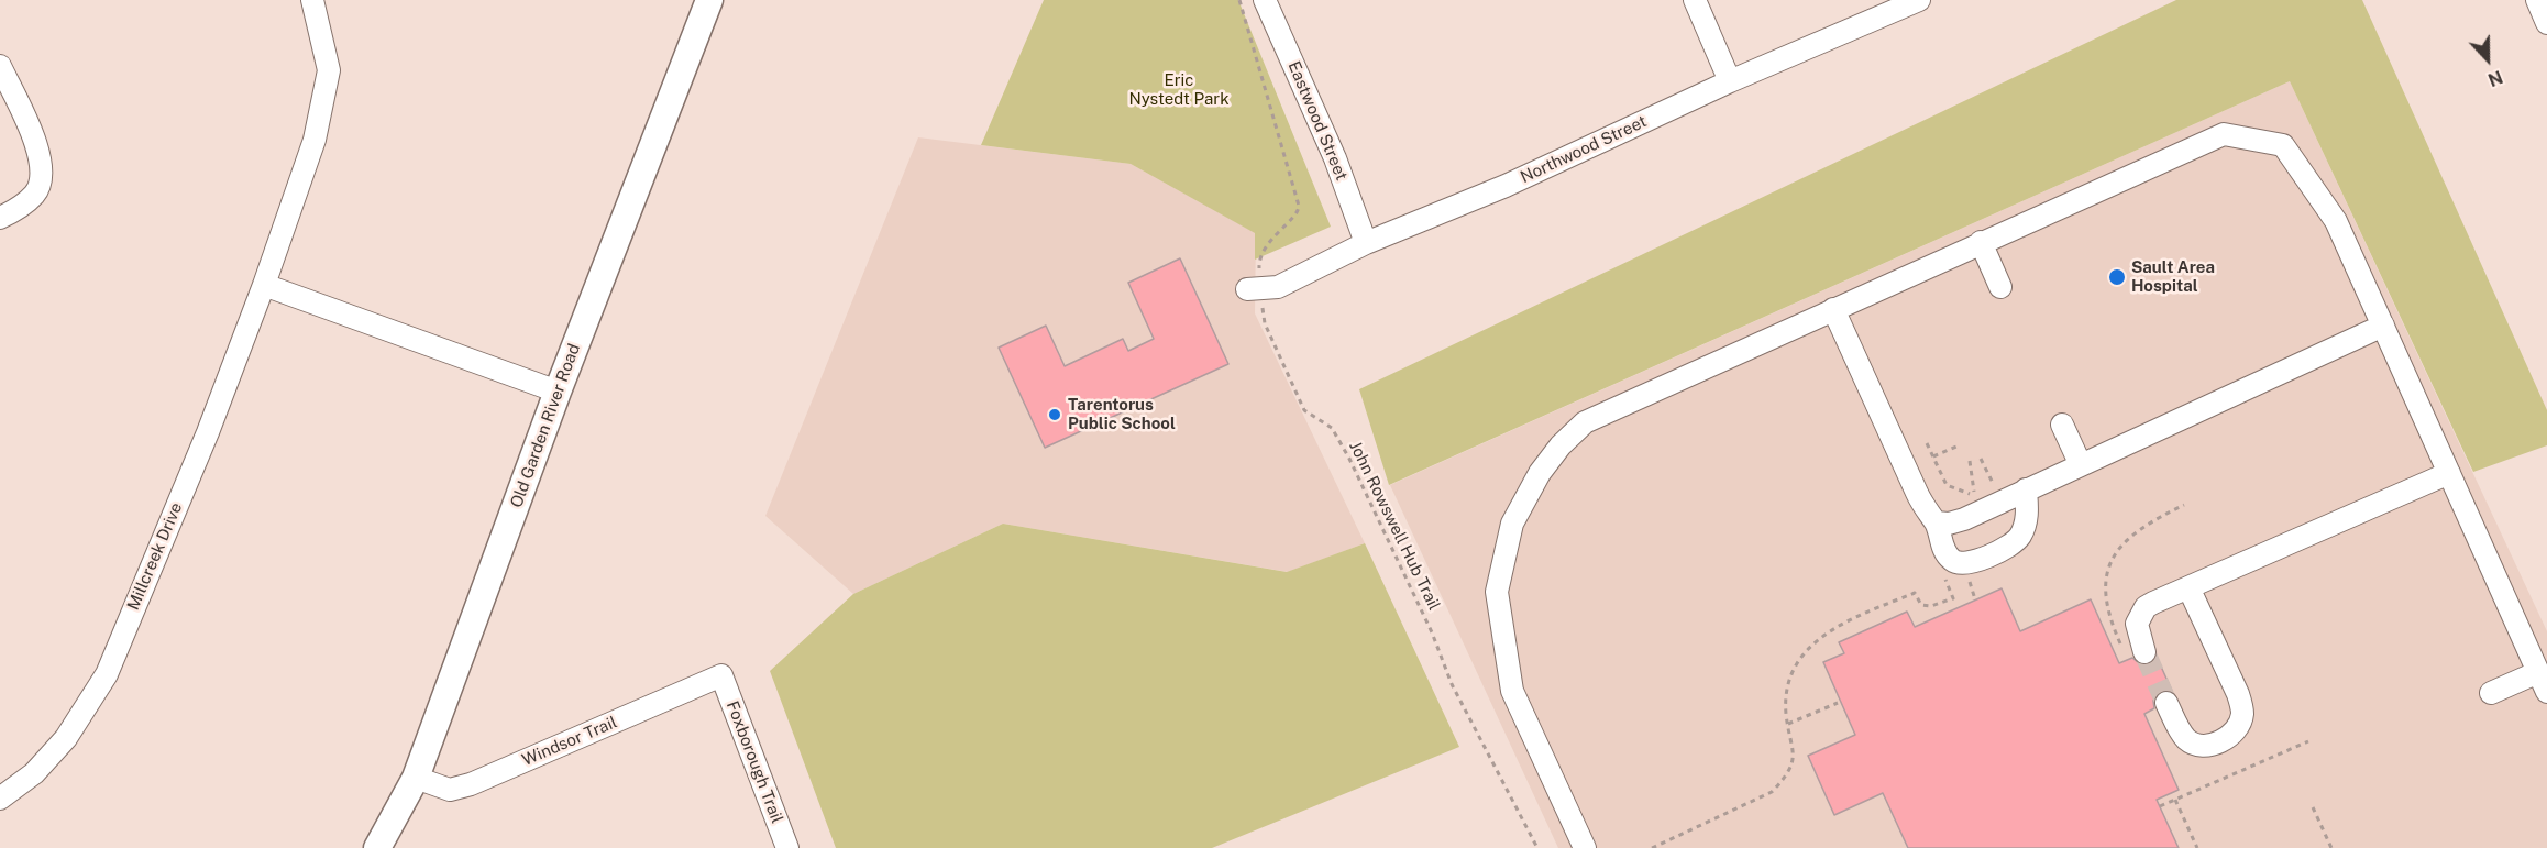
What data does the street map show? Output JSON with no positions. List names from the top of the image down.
{
  "streets": {
    "main road": ["Old Garden River Road"],
    "street": [
      "Eastwood Street",
      "Northwood Street",
      "Millcreek Drive",
      "Windsor Trail",
      "Foxborough Trail"
    ],
    "path": ["John Rowswell Hub Trail"]
  },
  "crossings": [
    ["Eastwood Street", "Northwood Street"],
    ["Northwood Street", "John Rowswell Hub Trail"],
    ["Old Garden River Road", "Windsor Trail"],
    ["Windsor Trail", "Foxborough Trail"]
  ],
  "parks": ["Eric Nystedt Park"],
  "places": ["Sault Area Hospital", "Tarentorus Public School"],
  "north": "bottom"
}
